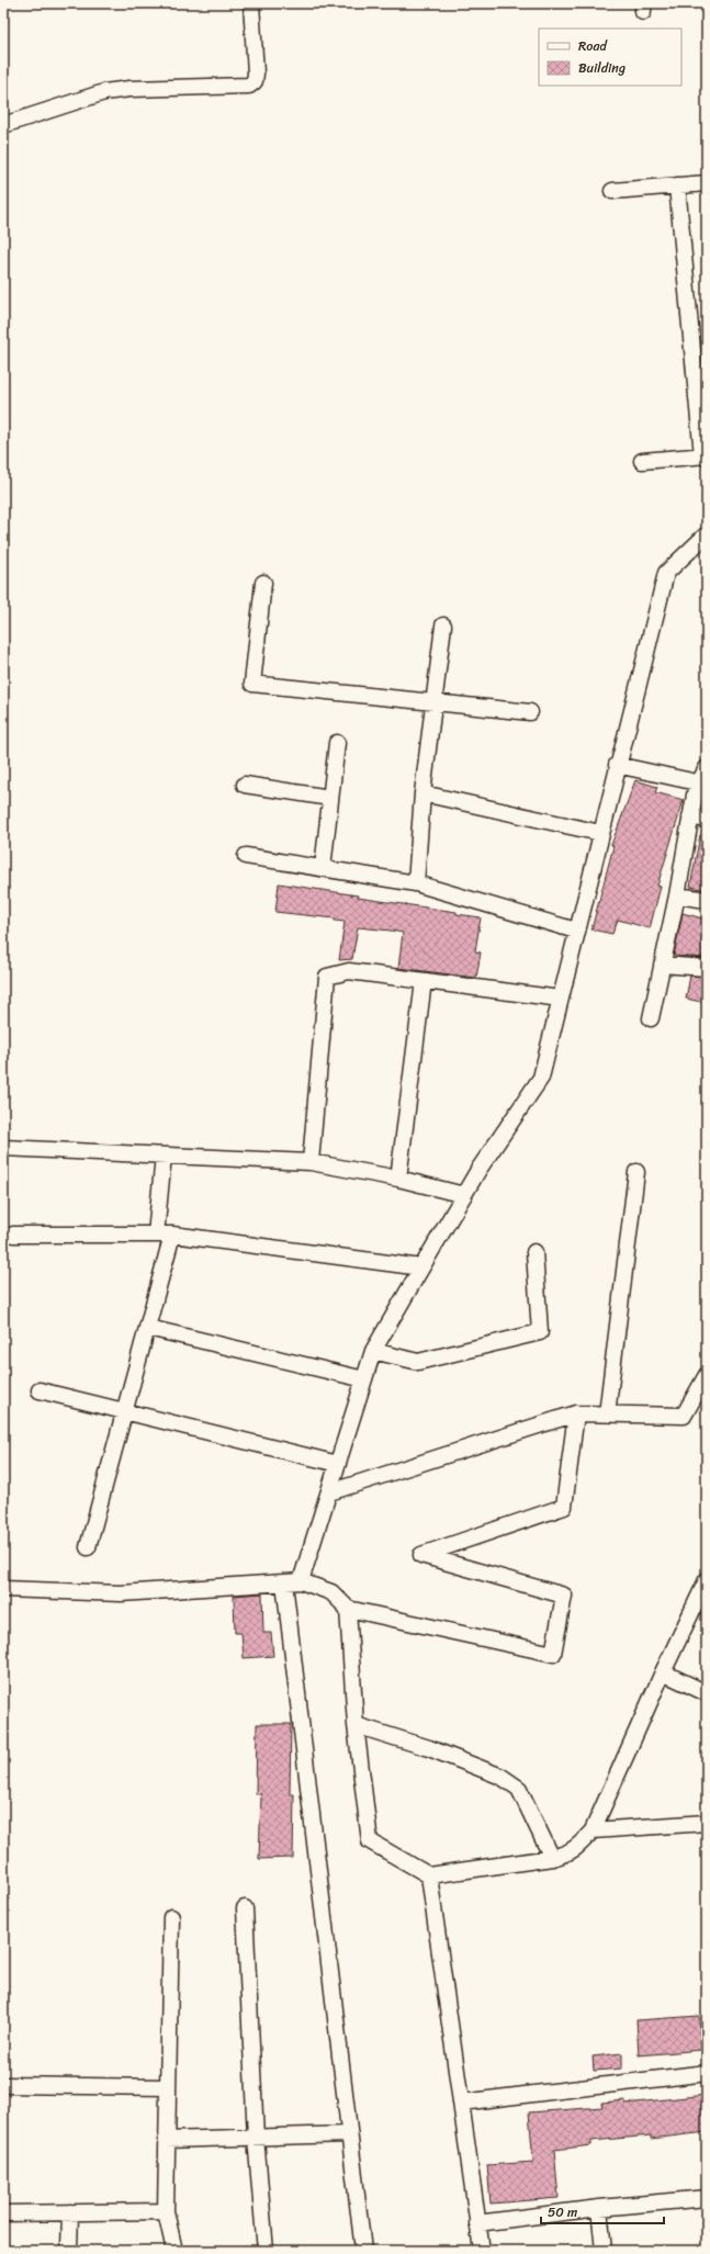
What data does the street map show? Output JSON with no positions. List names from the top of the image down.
{
  "legend": ["Road", "Building"],
  "scale_bar": "50 m"
}
